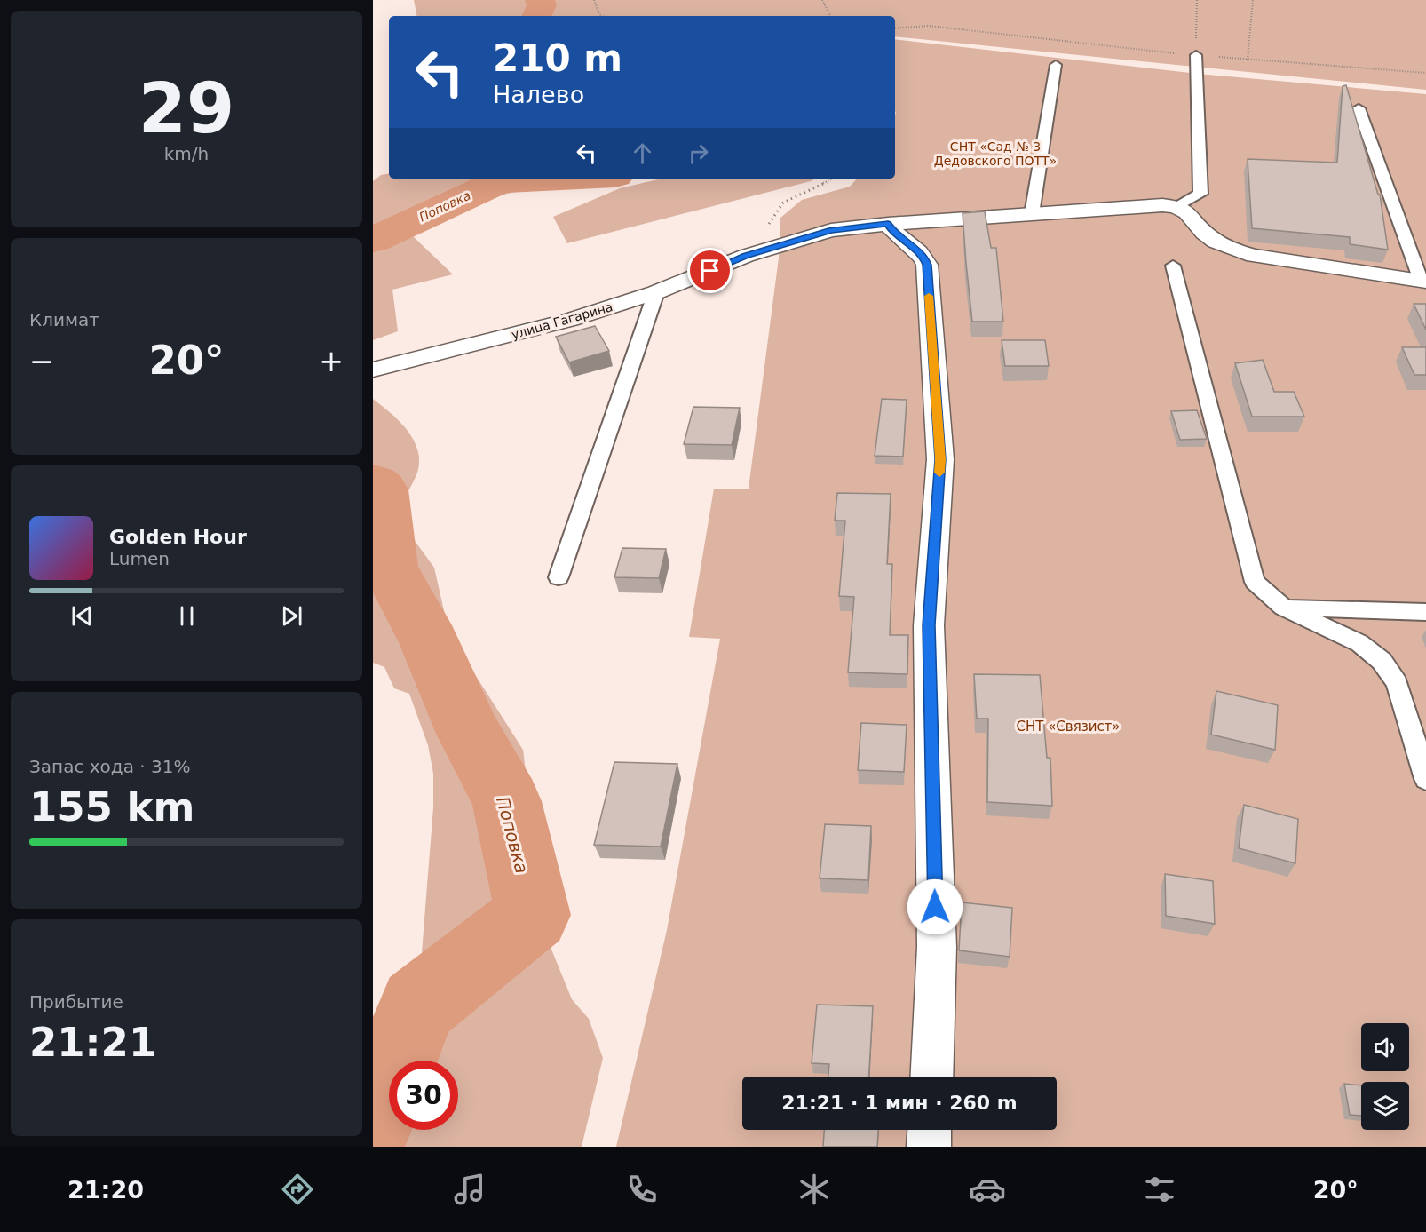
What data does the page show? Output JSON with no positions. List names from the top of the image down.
{
  "streets": {
    "street": ["улица Гагарина"]
  },
  "water": ["Поповка"],
  "parks": ["СНТ «Сад № 3 Дедовского ПОТТ»", "СНТ «Связист»"],
  "page": {
    "tile": [
      ["29", "km/h"],
      "Климат",
      ["Запас хода · 31%", "155 km"],
      ["Прибытие", "21:21"]
    ],
    "turn": ["210 m", "Налево"],
    "heat": ["−", "20°", "+"],
    "song": ["Golden Hour", "Lumen"],
    "limit": "30",
    "trip": "21:21 · 1 мин · 260 m",
    "tabs": ["21:20", "20°"]
  }
}
